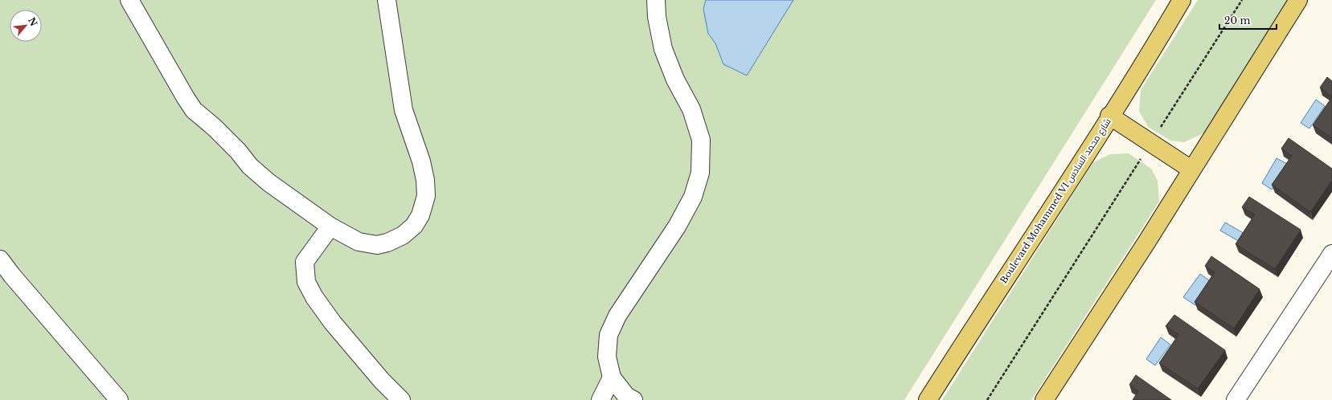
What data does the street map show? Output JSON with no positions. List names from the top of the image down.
{
  "streets": {
    "main road": ["Boulevard Mohammed VI شارع محمد السادس"]
  },
  "scale_bar": "20 m",
  "north": "top right"
}
